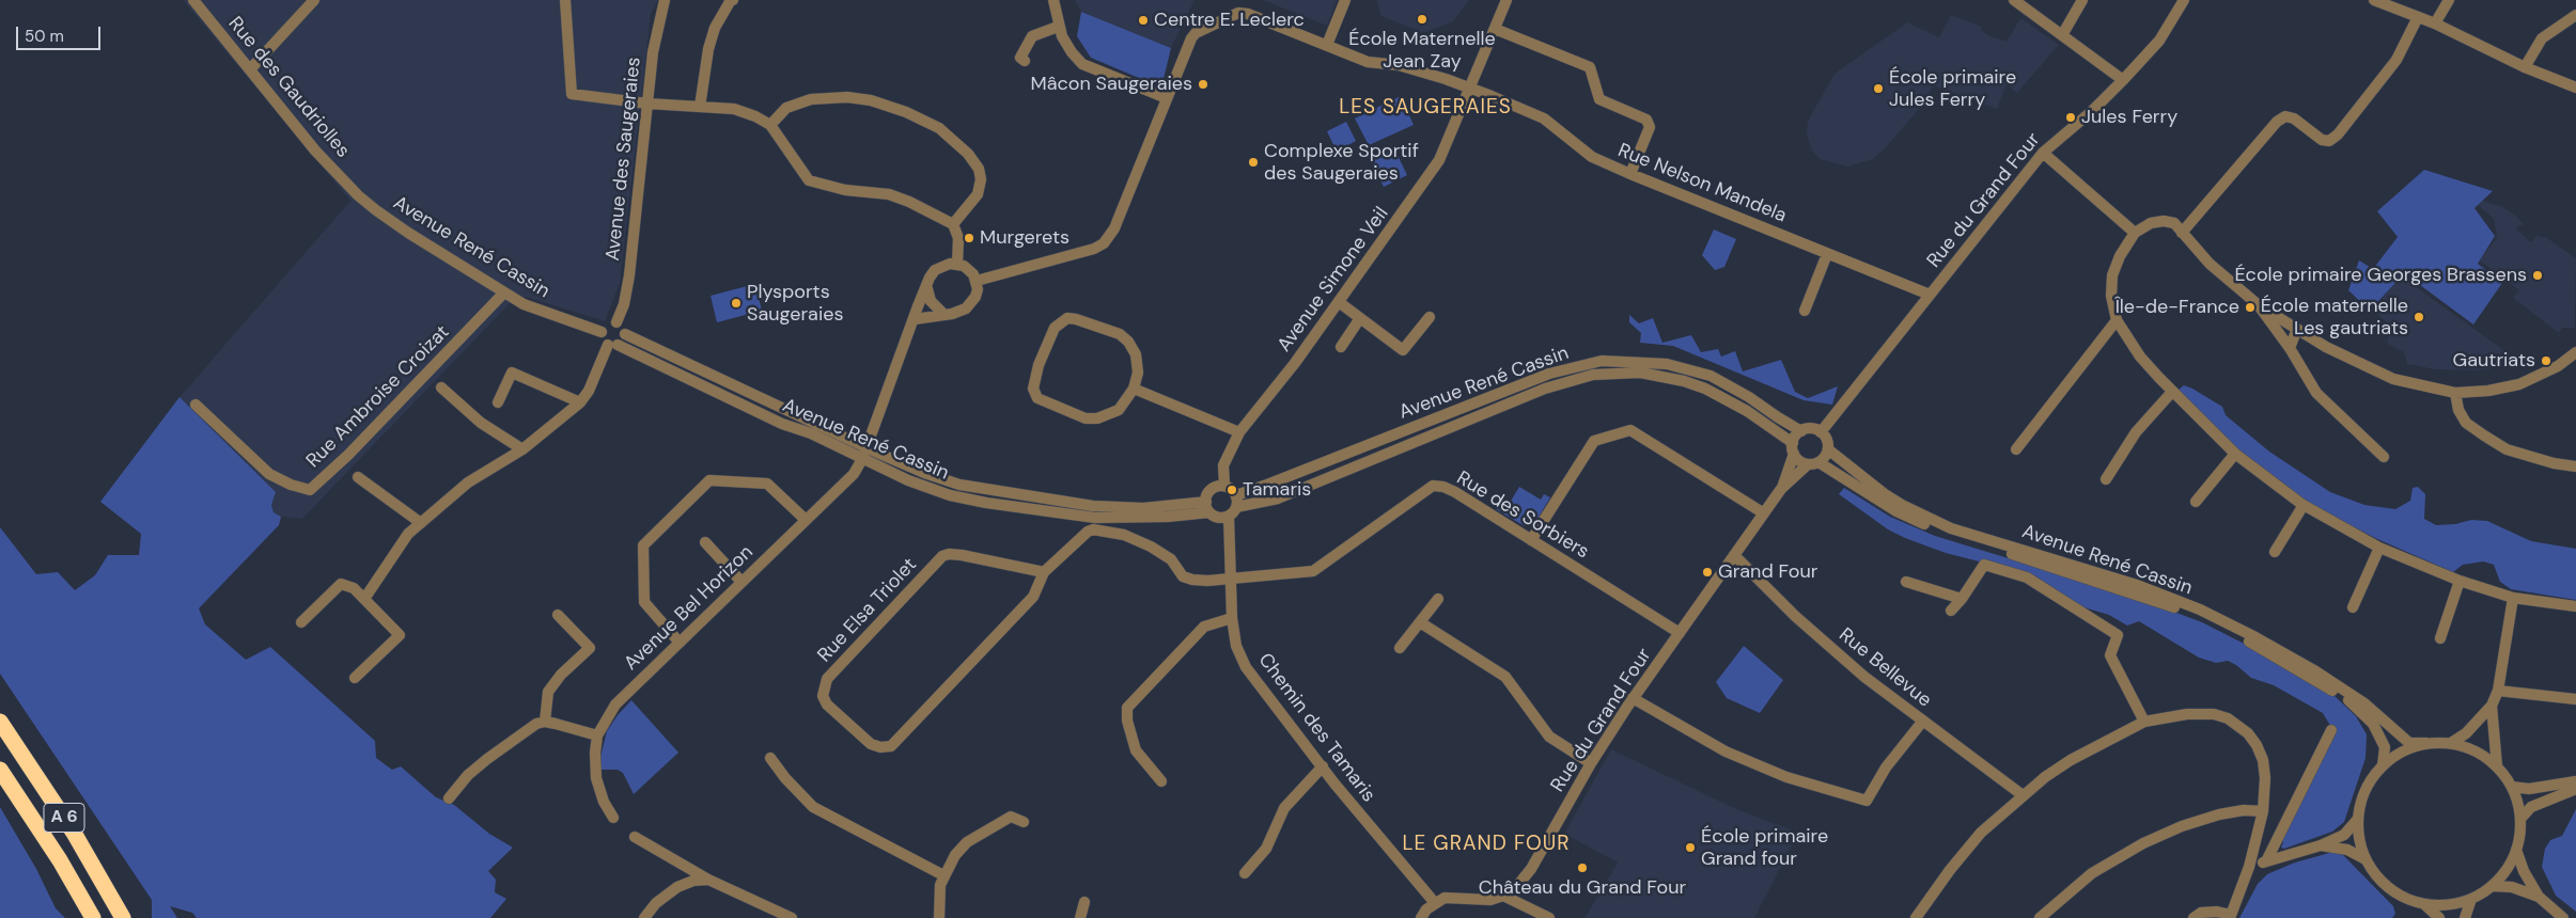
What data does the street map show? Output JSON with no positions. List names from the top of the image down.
{
  "streets": {
    "highway": ["A 6"],
    "street": [
      "Rue des Gaudriolles",
      "Avenue des Saugeraies",
      "Rue Nelson Mandela",
      "Rue du Grand Four",
      "Avenue René Cassin",
      "Avenue Simone Veil",
      "Rue Ambroise Croizat",
      "Rue des Sorbiers",
      "Avenue Bel Horizon",
      "Rue Elsa Triolet",
      "Rue Bellevue",
      "Chemin des Tamaris"
    ]
  },
  "crossings": [
    ["Rue des Gaudriolles", "Avenue René Cassin"],
    ["Avenue des Saugeraies", "Avenue René Cassin"],
    ["Rue Nelson Mandela", "Rue du Grand Four"],
    ["Rue Nelson Mandela", "Avenue Simone Veil"],
    ["Rue Nelson Mandela", "Avenue Bel Horizon"],
    ["Rue du Grand Four", "Avenue René Cassin"],
    ["Rue du Grand Four", "Rue des Sorbiers"],
    ["Rue du Grand Four", "Rue Bellevue"],
    ["Avenue René Cassin", "Avenue Simone Veil"],
    ["Avenue René Cassin", "Rue Ambroise Croizat"],
    ["Avenue René Cassin", "Avenue Bel Horizon"],
    ["Avenue René Cassin", "Chemin des Tamaris"],
    ["Avenue Simone Veil", "Chemin des Tamaris"],
    ["Rue des Sorbiers", "Rue Elsa Triolet"],
    ["Rue des Sorbiers", "Chemin des Tamaris"],
    ["Rue Elsa Triolet", "Chemin des Tamaris"]
  ],
  "districts": ["LES SAUGERAIES", "LE GRAND FOUR"],
  "places": [
    "École Maternelle Jean Zay",
    "Centre E. Leclerc",
    "Mâcon Saugeraies",
    "École primaire Jules Ferry",
    "Jules Ferry",
    "Complexe Sportif des Saugeraies",
    "Murgerets",
    "École primaire Georges Brassens",
    "Plysports Saugeraies",
    "Île-de-France",
    "École maternelle Les gautriats",
    "Gautriats",
    "Tamaris",
    "Grand Four",
    "École primaire Grand four",
    "Château du Grand Four"
  ],
  "scale_bar": "50 m"
}
